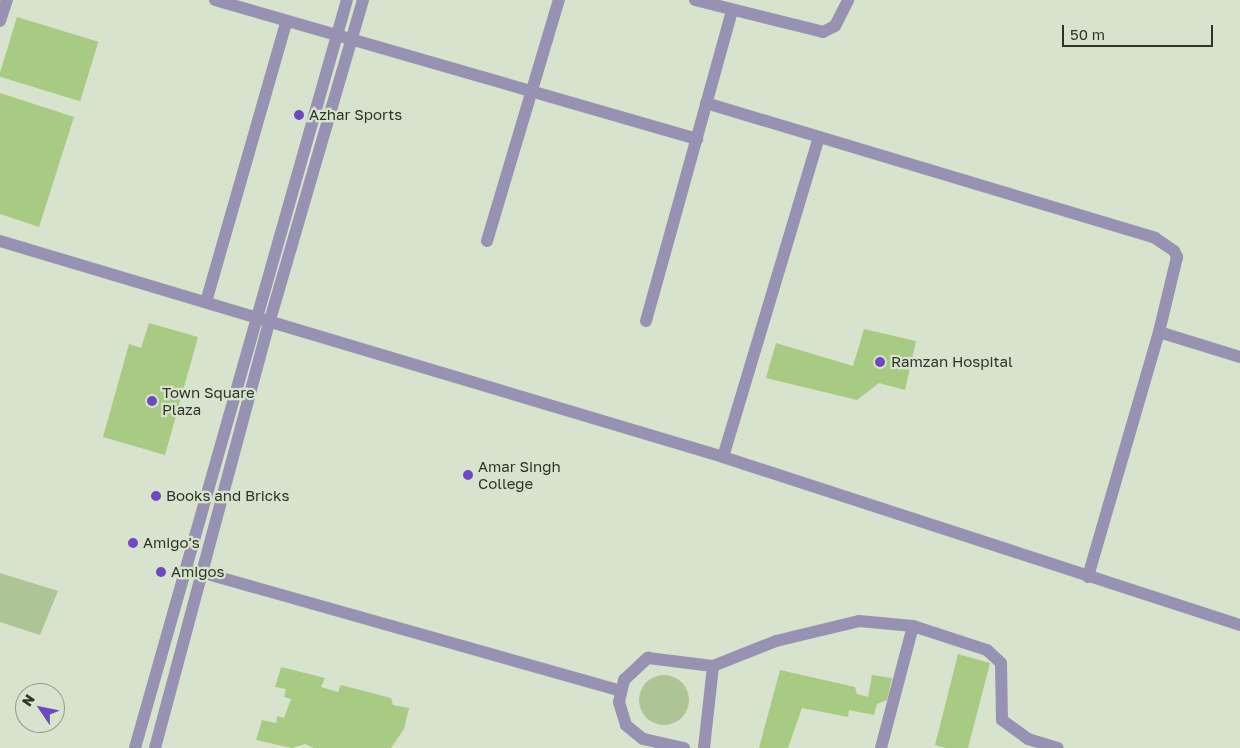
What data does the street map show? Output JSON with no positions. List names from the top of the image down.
{
  "places": [
    "Azhar Sports",
    "Ramzan Hospital",
    "Town Square Plaza",
    "Amar Singh College",
    "Books and Bricks",
    "Amigo's",
    "Amigos"
  ],
  "scale_bar": "50 m",
  "north": "top left"
}
